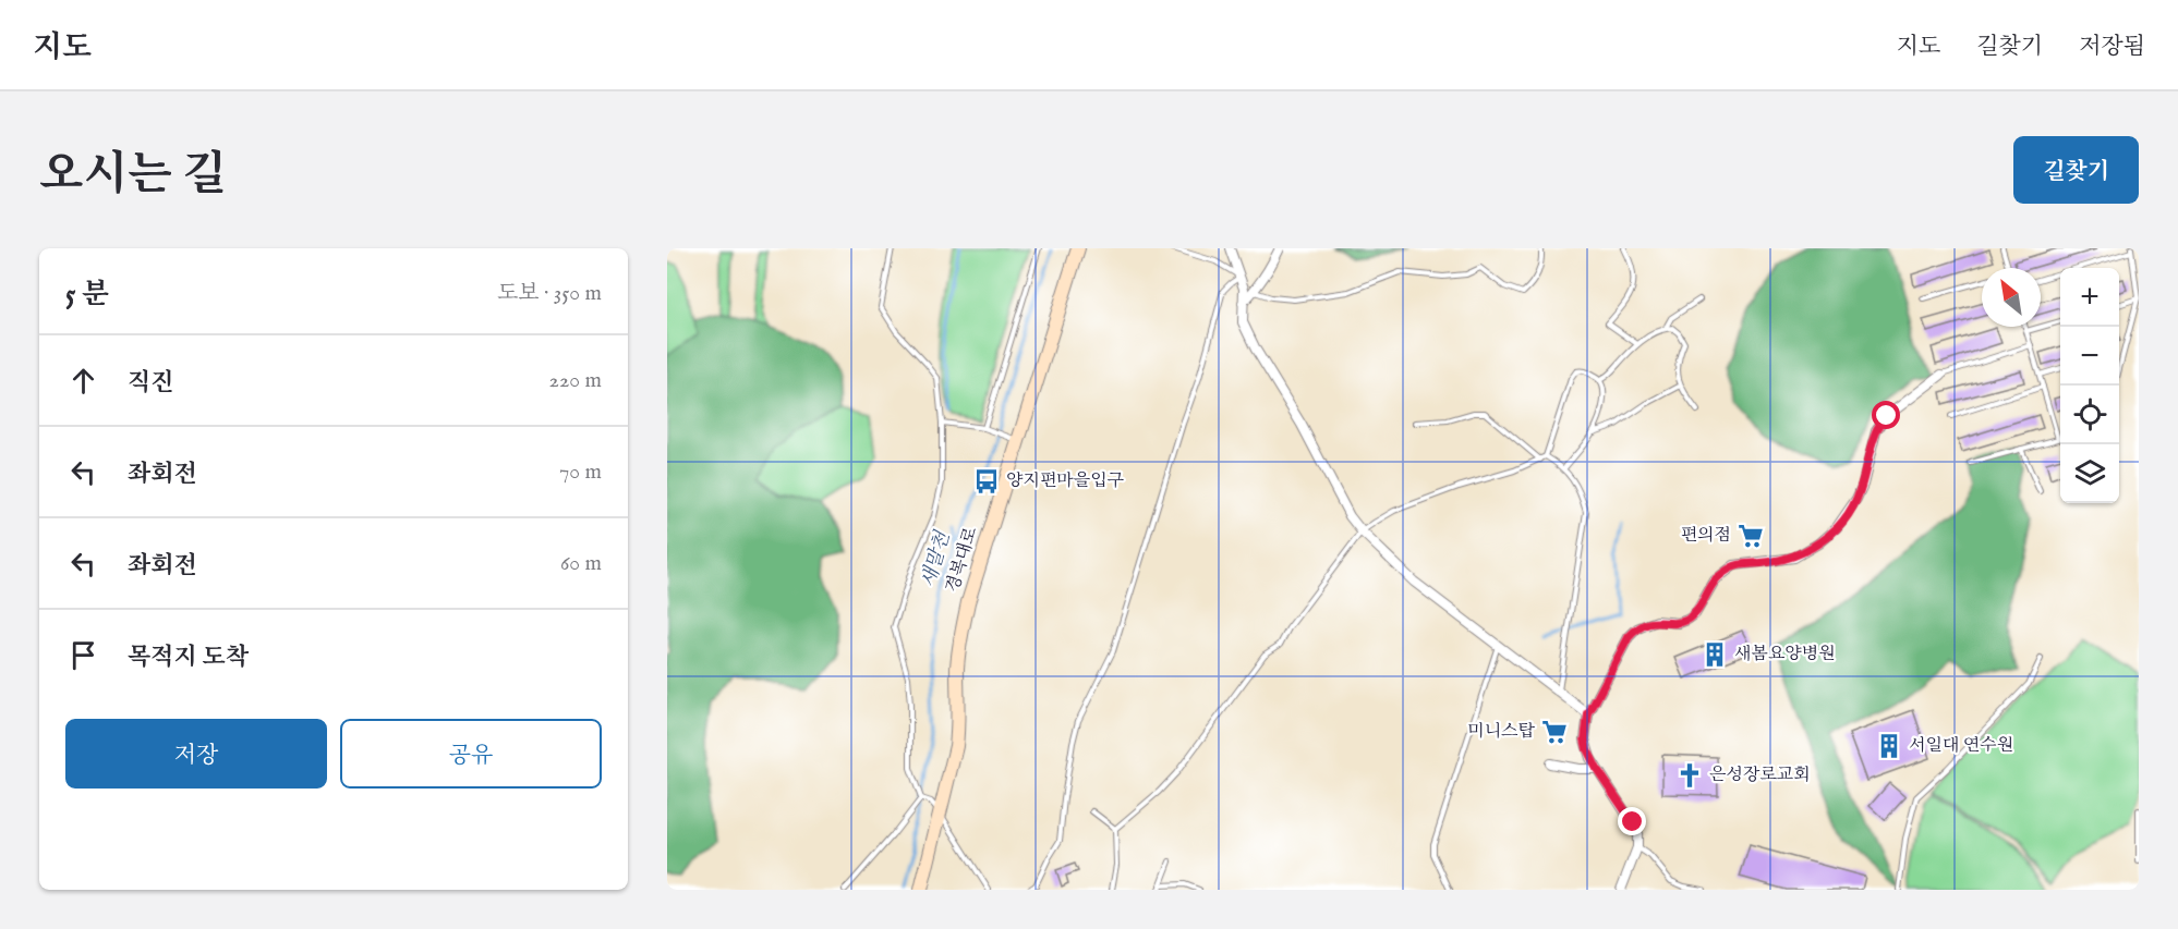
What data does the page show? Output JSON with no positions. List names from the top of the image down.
{
  "streets": {
    "street": ["경복대로"]
  },
  "water": ["새말천"],
  "places": {
    "bus stop": ["양지편마을입구"],
    "supermarket": ["편의점", "미니스탑"],
    "building": ["새봄요양병원", "서일대 연수원"],
    "church": ["은성장로교회"]
  },
  "north": "top left",
  "page": {
    "header": "지도",
    "nav": ["지도", "길찾기", "저장됨"],
    "title": "오시는 길",
    "buttons": [
      "길찾기",
      ["저장", "공유"]
    ],
    "heading": ["5 분", "도보 · 350 m"],
    "map_buttons": ["+", "−"],
    "list": [
      ["직진", "220 m"],
      ["좌회전", "70 m"],
      ["좌회전", "60 m"],
      "목적지 도착"
    ]
  }
}
